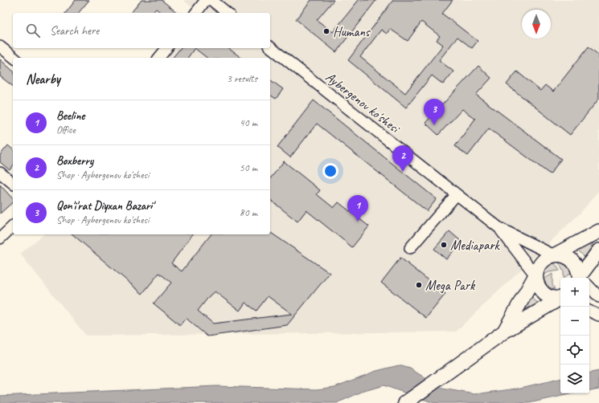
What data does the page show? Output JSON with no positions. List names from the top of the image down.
{
  "streets": {
    "street": ["Aybergenov ko'shesi"]
  },
  "places": ["Humans", "Mediapark", "Mega Park"],
  "north": "bottom",
  "page": {
    "search": "Search here",
    "heading": ["Nearby", "3 results"],
    "pins": ["3", "2", "1"],
    "list": [
      {
        "mark": "1",
        "name": "Beeline",
        "note": "Office",
        "value": "40 m"
      },
      {
        "mark": "2",
        "name": "Boxberry",
        "note": "Shop · Aybergenov ko'shesi",
        "value": "50 m"
      },
      {
        "mark": "3",
        "name": "Qon'i'rat Diyxan Bazari'",
        "note": "Shop · Aybergenov ko'shesi",
        "value": "80 m"
      }
    ],
    "map_buttons": ["+", "−"]
  }
}
